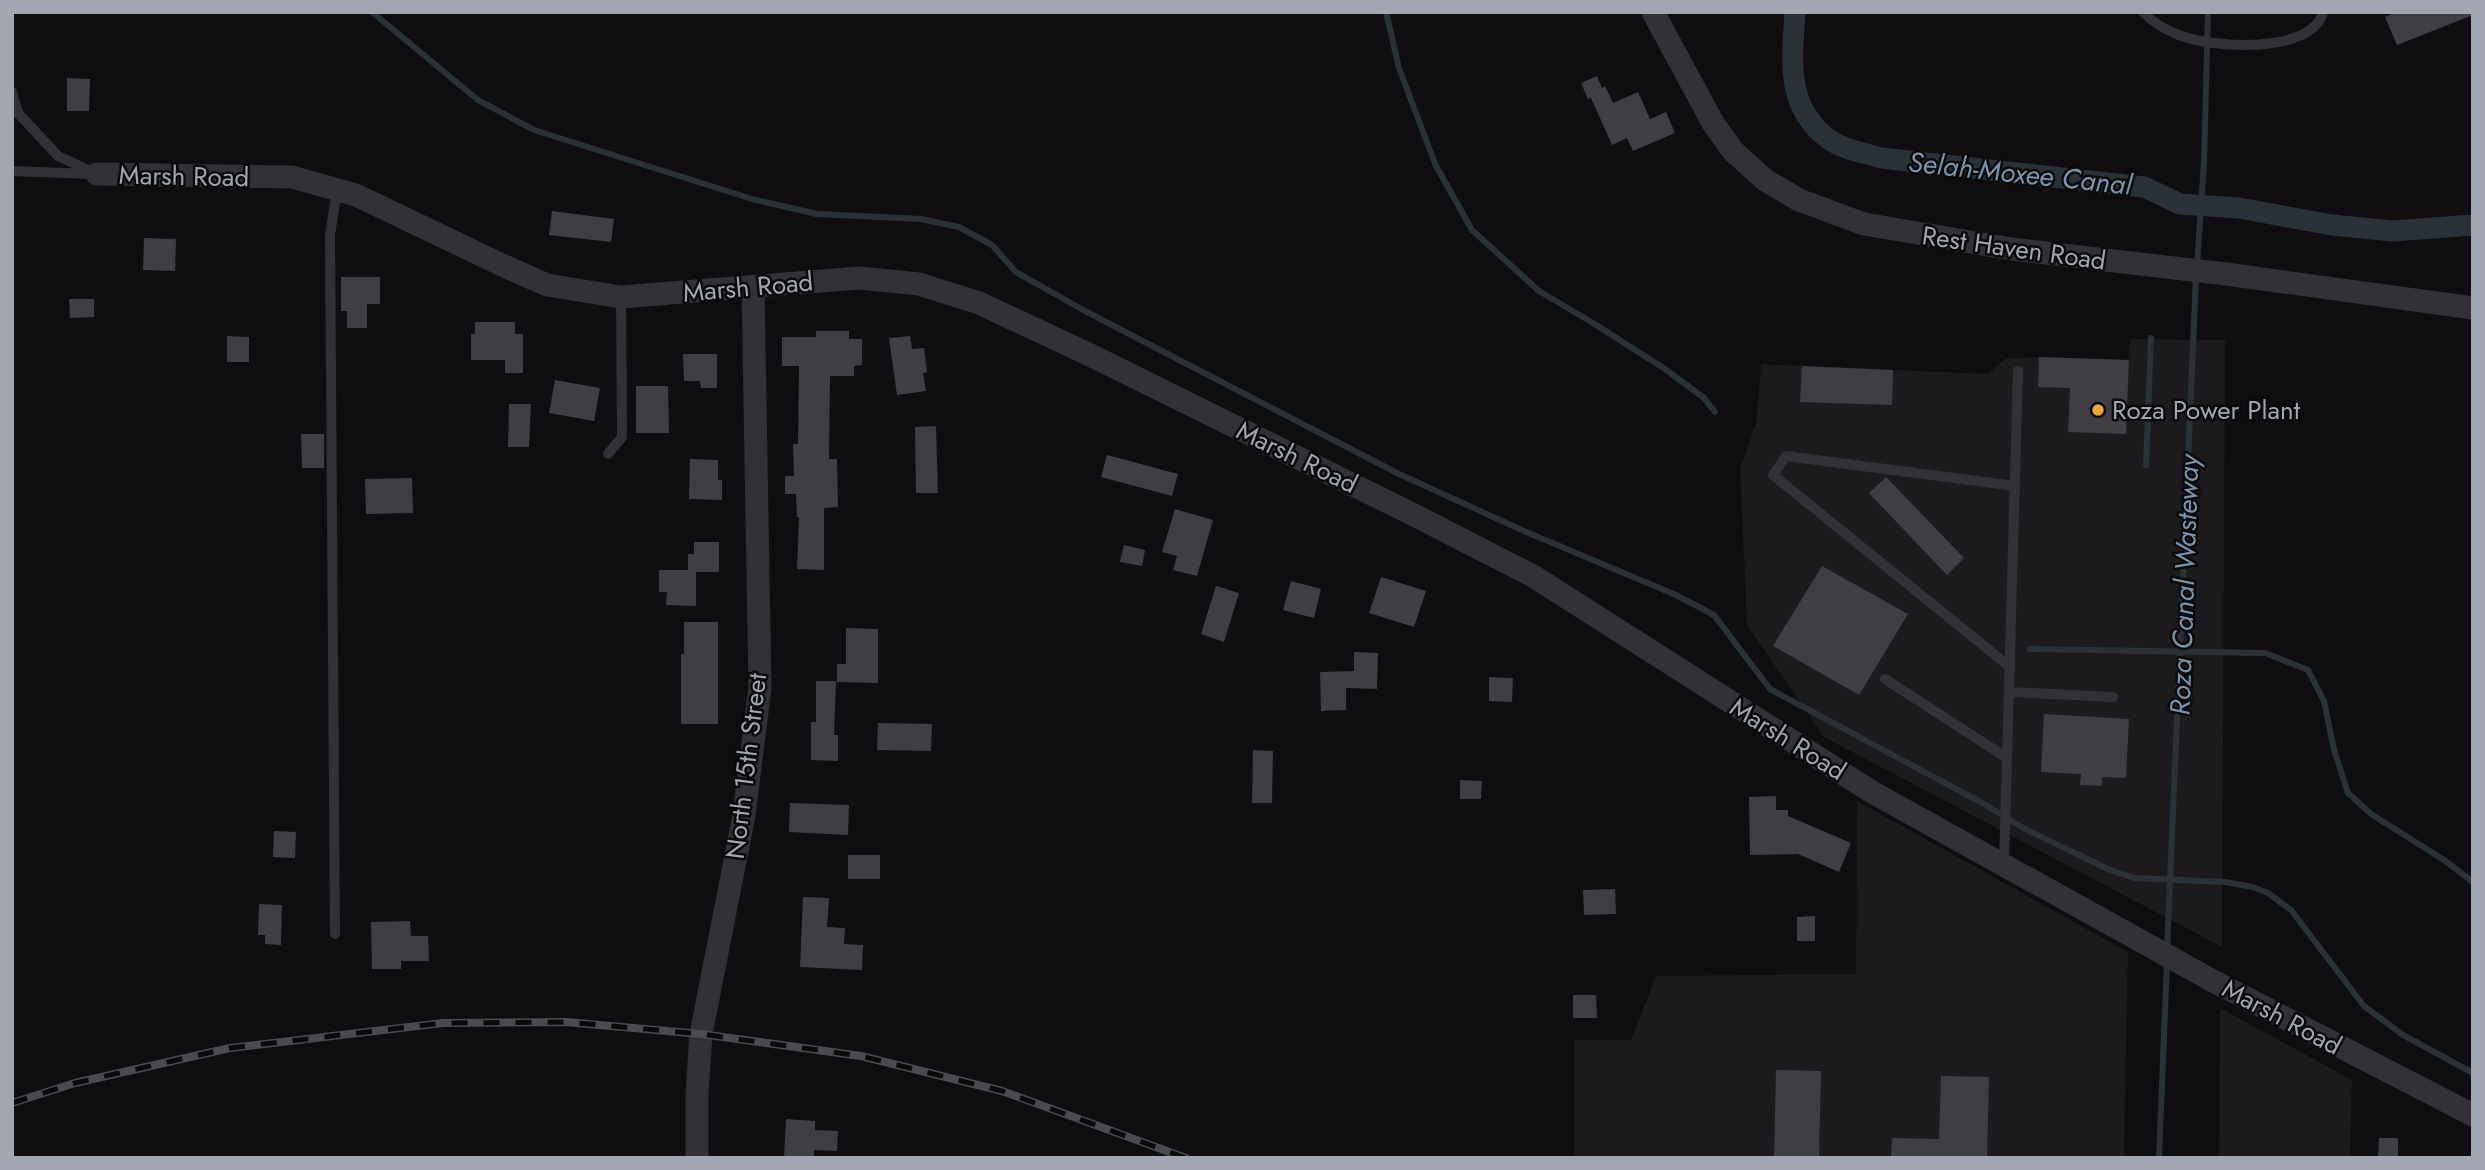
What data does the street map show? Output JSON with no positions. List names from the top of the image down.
{
  "streets": {
    "street": ["Marsh Road", "Rest Haven Road", "North 15th Street"]
  },
  "crossings": [
    ["Marsh Road", "North 15th Street"]
  ],
  "water": ["Selah-Moxee Canal", "Roza Canal Wasteway"],
  "places": ["Roza Power Plant"]
}
